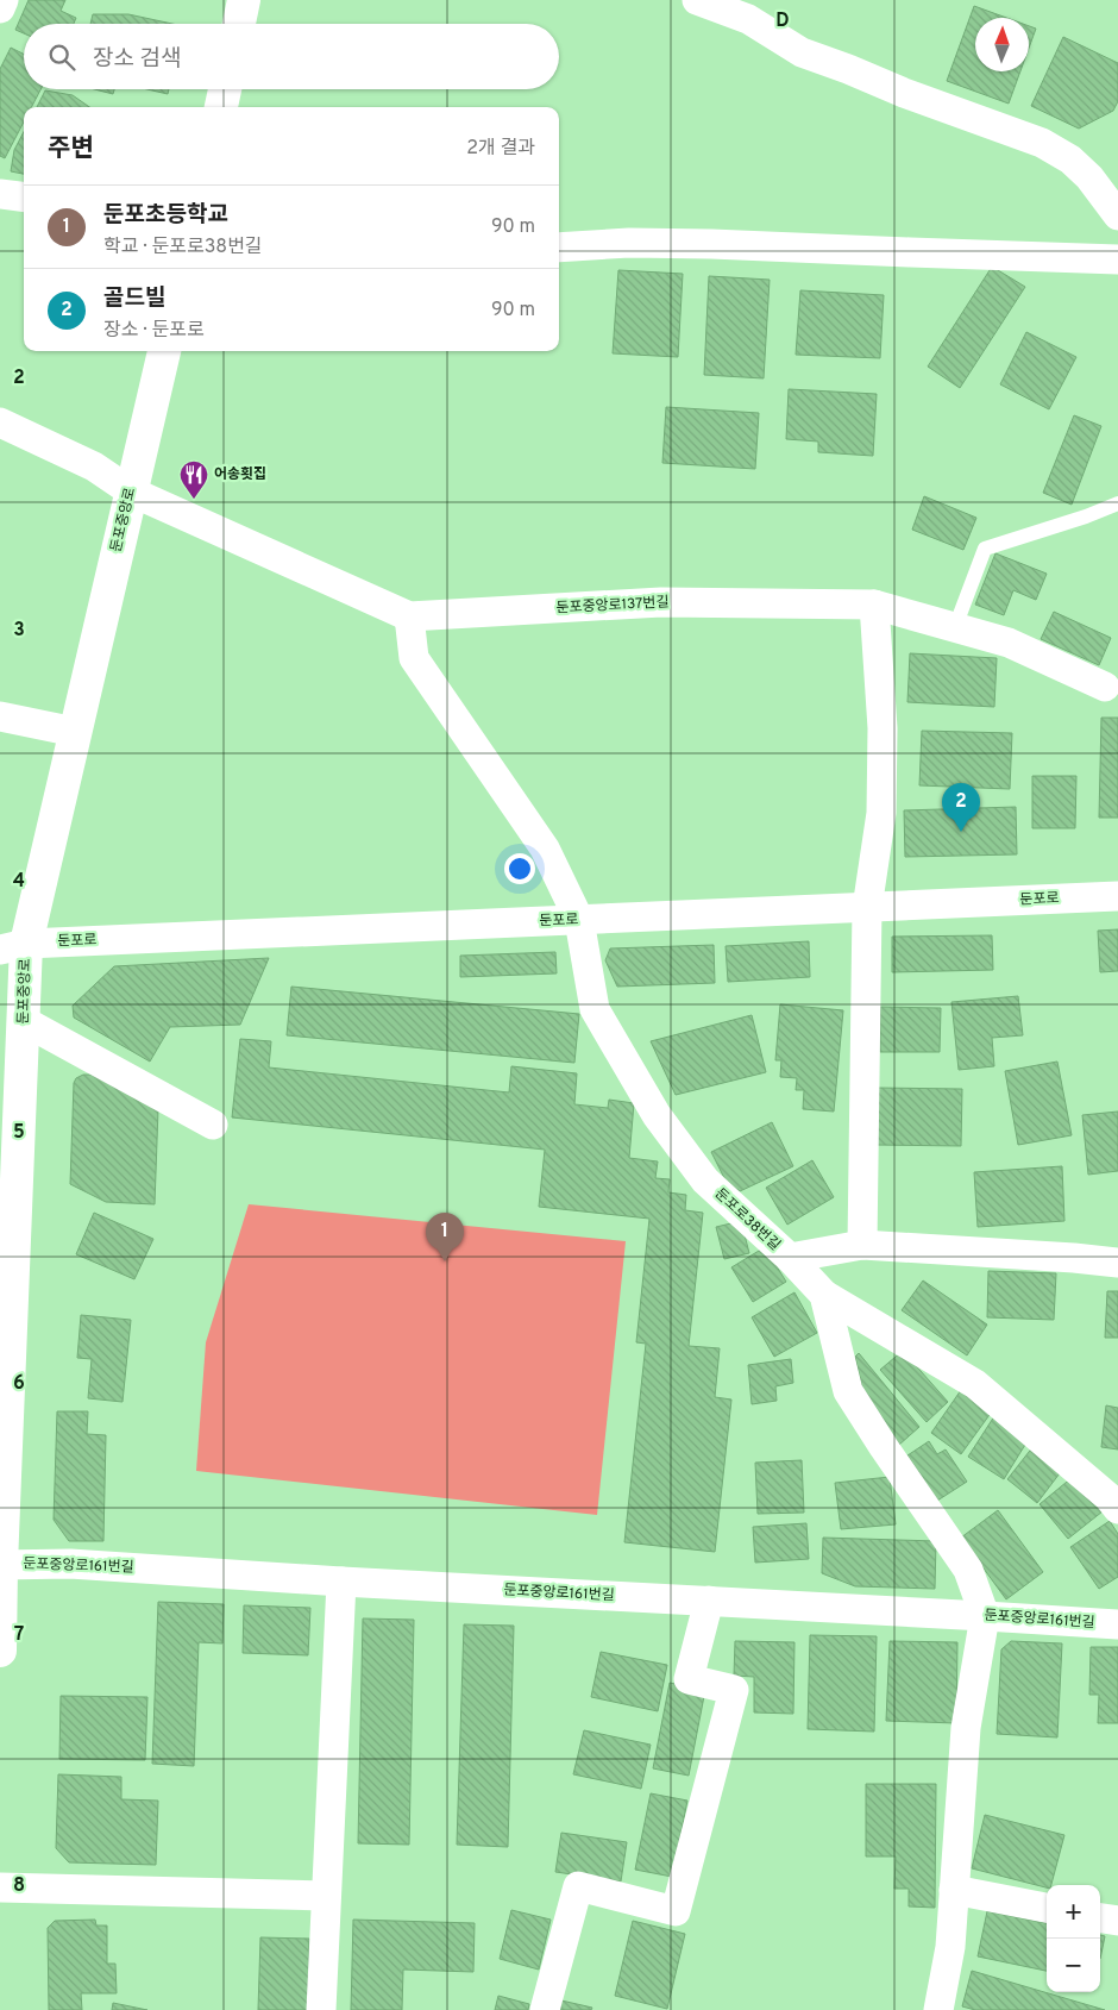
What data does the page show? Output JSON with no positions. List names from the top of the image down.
{
  "streets": {
    "street": [
      "둔포중앙로",
      "둔포중앙로137번길",
      "둔포로",
      "둔포로38번길",
      "둔포중앙로161번길"
    ]
  },
  "crossings": [
    ["둔포중앙로", "둔포중앙로137번길"],
    ["둔포중앙로", "둔포로"],
    ["둔포중앙로", "둔포중앙로161번길"],
    ["둔포중앙로137번길", "둔포로38번길"],
    ["둔포로", "둔포로38번길"]
  ],
  "places": {
    "restaurant": ["어송횟집"]
  },
  "north": "top",
  "page": {
    "search": "장소 검색",
    "heading": ["주변", "2개 결과"],
    "list": [
      {
        "mark": "1",
        "name": "둔포초등학교",
        "note": "학교 · 둔포로38번길",
        "value": "90 m"
      },
      {
        "mark": "2",
        "name": "골드빌",
        "note": "장소 · 둔포로",
        "value": "90 m"
      }
    ],
    "pins": ["2", "1"],
    "map_buttons": ["+", "−"]
  },
  "grid": {
    "columns": ["D"],
    "rows": [
      "2",
      "3",
      "4",
      "5",
      "6",
      "7",
      "8"
    ]
  }
}
